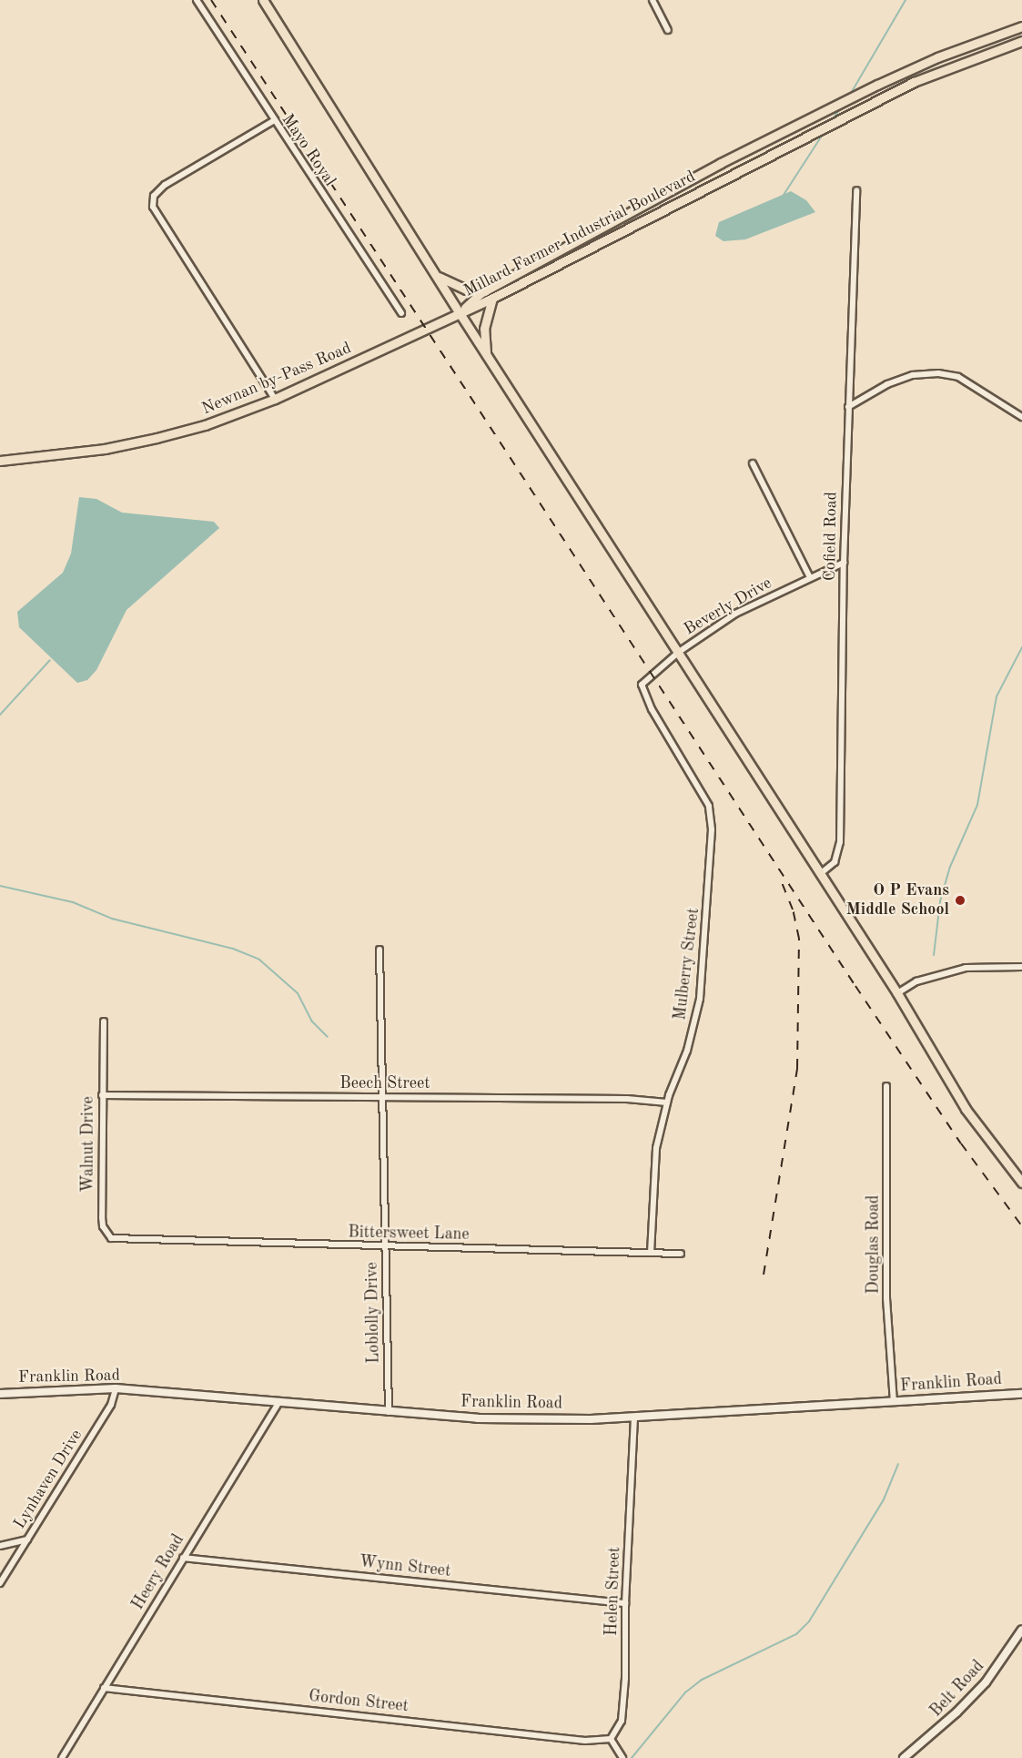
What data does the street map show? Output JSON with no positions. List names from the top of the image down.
{
  "streets": {
    "main road": ["Millard Farmer Industrial Boulevard", "Newnan by-Pass Road", "Franklin Road"],
    "street": [
      "Mayo Royal",
      "Cofield Road",
      "Beverly Drive",
      "Mulberry Street",
      "Beech Street",
      "Walnut Drive",
      "Bittersweet Lane",
      "Douglas Road",
      "Loblolly Drive",
      "Lynhaven Drive",
      "Wynn Street",
      "Heery Road",
      "Helen Street",
      "Belt Road",
      "Gordon Street"
    ]
  },
  "crossings": [
    ["Millard Farmer Industrial Boulevard", "Newnan by-Pass Road"],
    ["Cofield Road", "Beverly Drive"],
    ["Beverly Drive", "Mulberry Street"],
    ["Mulberry Street", "Beech Street"],
    ["Mulberry Street", "Bittersweet Lane"],
    ["Beech Street", "Walnut Drive"],
    ["Beech Street", "Loblolly Drive"],
    ["Walnut Drive", "Bittersweet Lane"],
    ["Bittersweet Lane", "Loblolly Drive"],
    ["Douglas Road", "Franklin Road"],
    ["Loblolly Drive", "Franklin Road"],
    ["Franklin Road", "Lynhaven Drive"],
    ["Franklin Road", "Heery Road"],
    ["Franklin Road", "Helen Street"],
    ["Wynn Street", "Heery Road"],
    ["Wynn Street", "Helen Street"],
    ["Heery Road", "Gordon Street"],
    ["Helen Street", "Gordon Street"]
  ],
  "places": ["O P Evans Middle School"]
}
